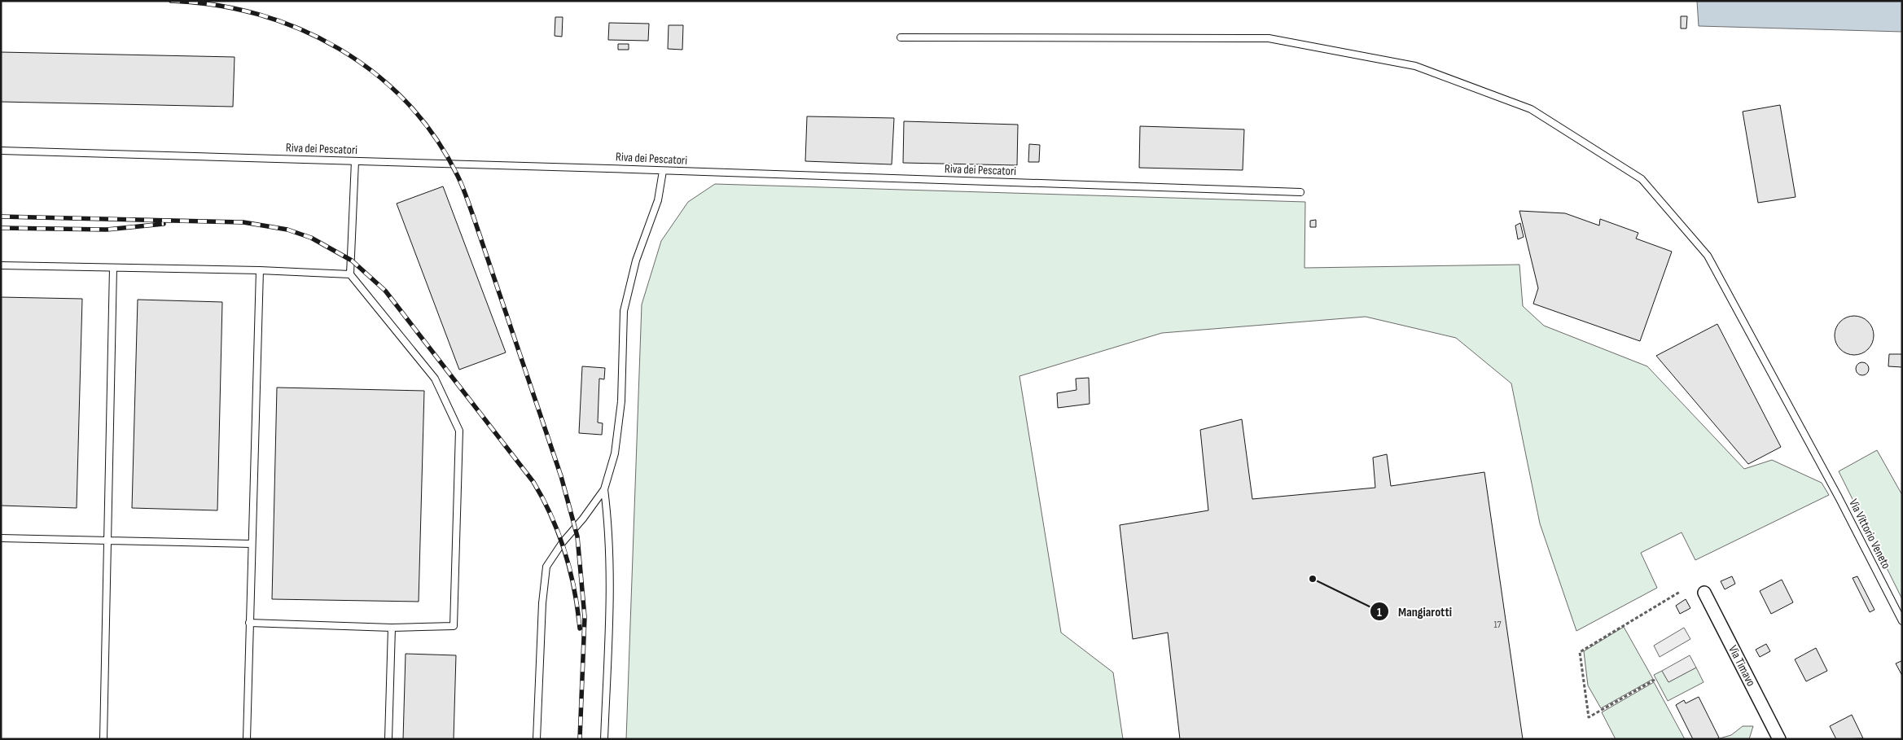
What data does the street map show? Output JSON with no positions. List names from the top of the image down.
{
  "streets": {
    "street": ["Via Timavo"],
    "lane": ["Riva dei Pescatori", "Via Vittorio Veneto"]
  },
  "places": ["Mangiarotti"],
  "house_numbers": ["17"]
}
